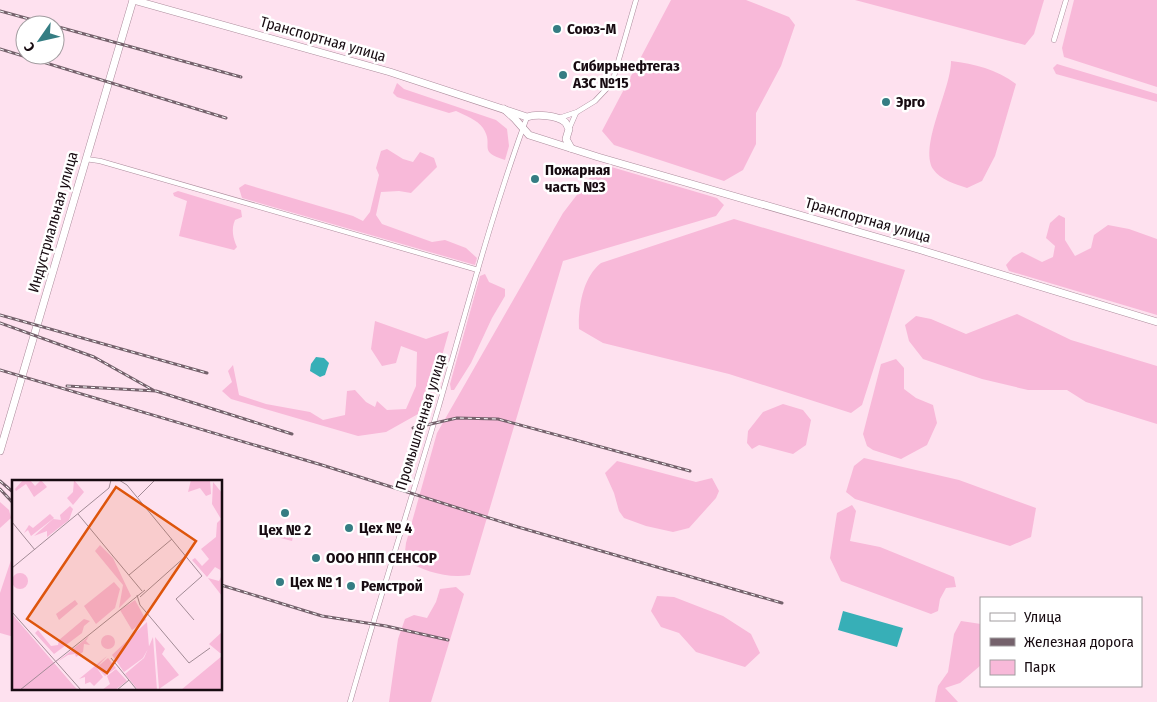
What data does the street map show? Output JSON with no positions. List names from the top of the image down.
{
  "streets": {
    "street": ["Транспортная улица", "Индустриальная улица", "Промышленная улица"]
  },
  "crossings": [
    ["Транспортная улица", "Индустриальная улица"],
    ["Транспортная улица", "Промышленная улица"]
  ],
  "places": [
    "Союз-М",
    "Сибирьнефтегаз АЗС №15",
    "Эрго",
    "Пожарная часть №3",
    "Цех № 2",
    "Цех № 4",
    "ООО НПП СЕНСОР",
    "Цех № 1",
    "Ремстрой"
  ],
  "legend": ["Улица", "Железная дорога", "Парк"],
  "north": "bottom left"
}
